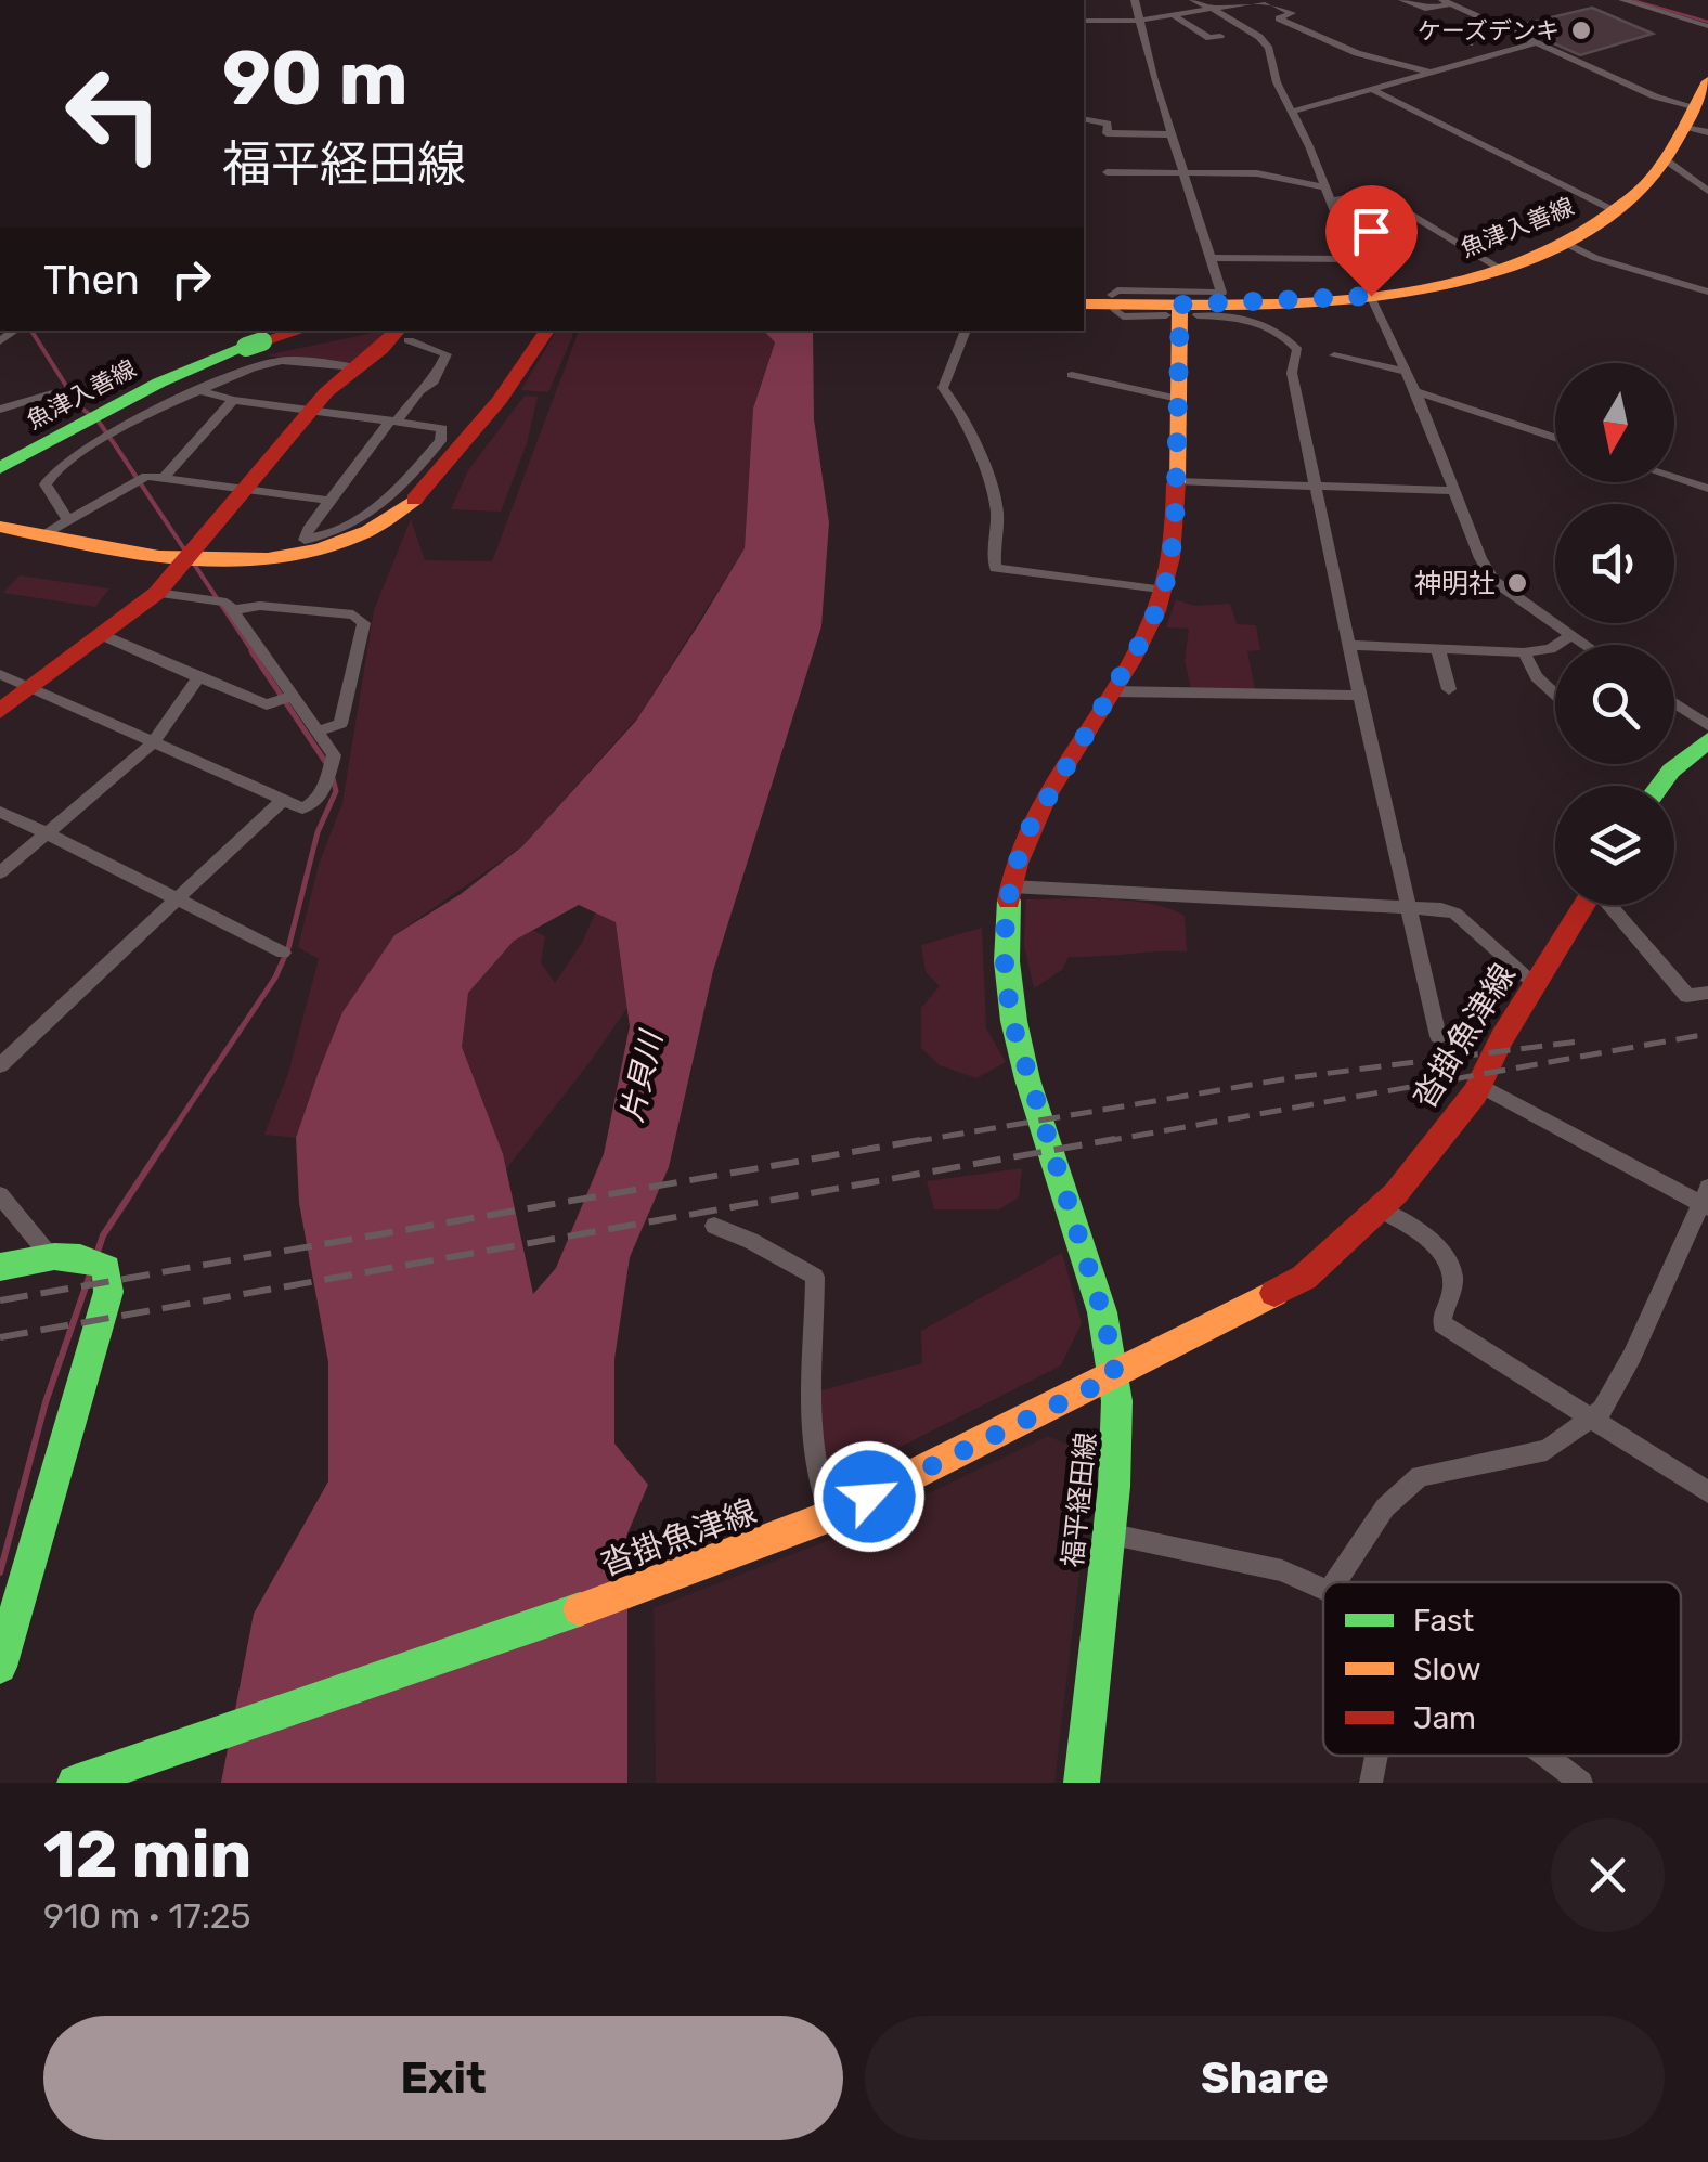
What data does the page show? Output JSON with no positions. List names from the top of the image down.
{
  "streets": {
    "main road": ["魚津入善線", "沓掛魚津線", "福平経田線"]
  },
  "crossings": [
    ["魚津入善線", "福平経田線"],
    ["沓掛魚津線", "福平経田線"]
  ],
  "water": ["片貝川"],
  "places": ["ケーズデンキ", "神明社"],
  "legend": ["Fast", "Slow", "Jam"],
  "north": "bottom",
  "page": {
    "turn": ["90 m", "福平経田線"],
    "then": "Then",
    "heading": ["12 min", "910 m · 17:25"],
    "buttons": ["Exit", "Share"]
  }
}
